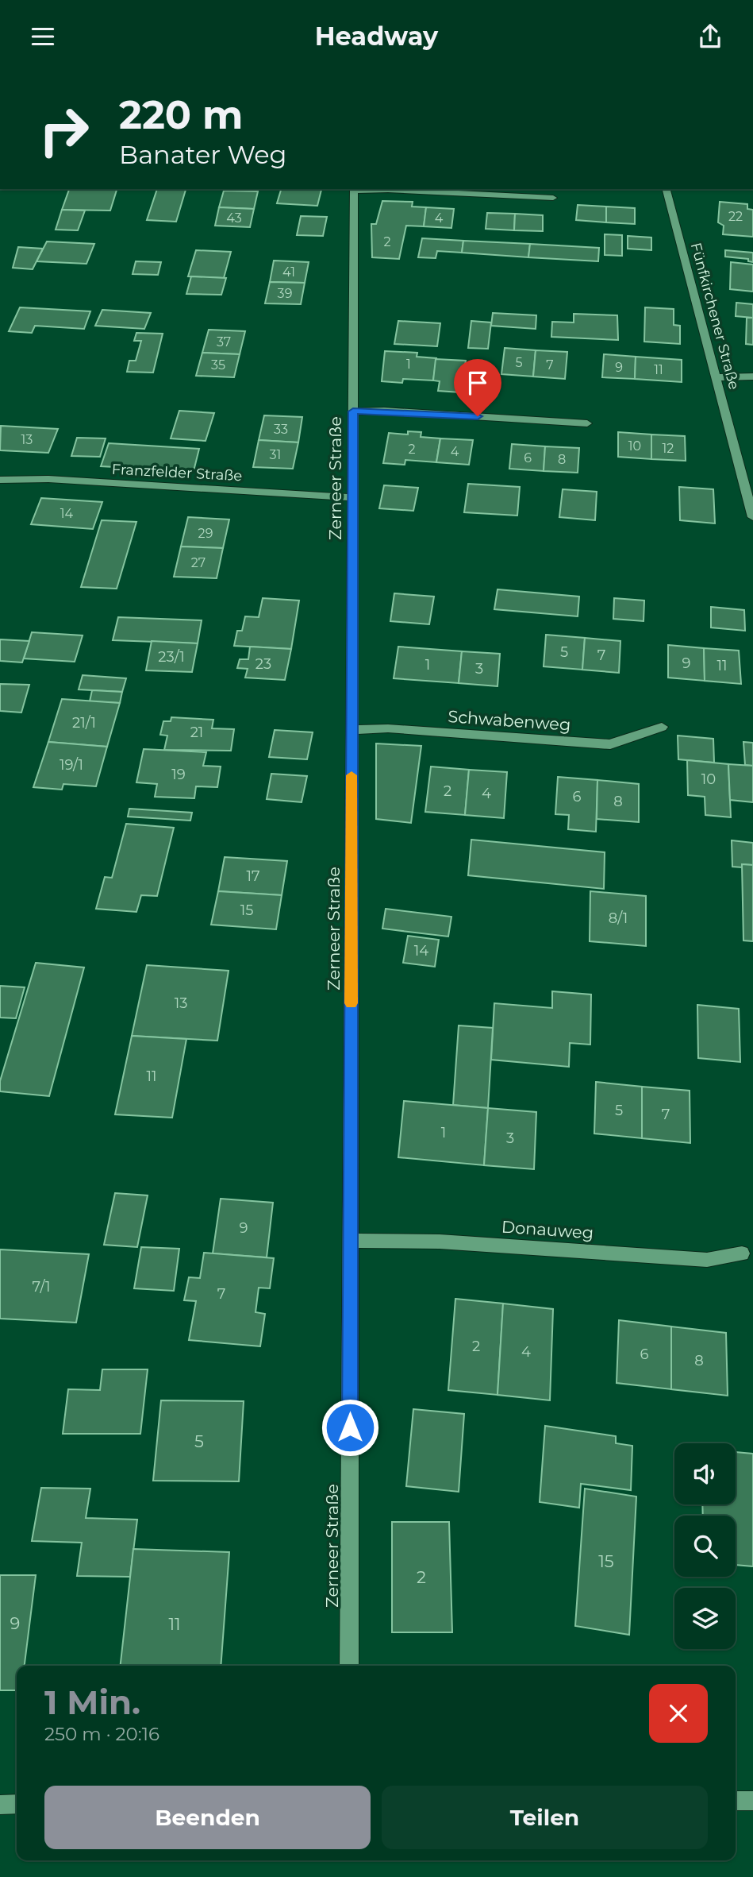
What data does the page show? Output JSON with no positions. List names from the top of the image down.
{
  "streets": {
    "street": [
      "Fünfkirchener Straße",
      "Franzfelder Straße",
      "Zerneer Straße",
      "Schwabenweg",
      "Donauweg"
    ]
  },
  "crossings": [
    ["Franzfelder Straße", "Zerneer Straße"],
    ["Zerneer Straße", "Schwabenweg"],
    ["Zerneer Straße", "Donauweg"]
  ],
  "house_numbers": [
    "22",
    "43",
    "4",
    "2",
    "41",
    "39",
    "37",
    "5",
    "1",
    "35",
    "7",
    "9",
    "11",
    "33",
    "13",
    "10",
    "12",
    "2",
    "4",
    "31",
    "6",
    "8",
    "14",
    "29",
    "27",
    "5",
    "7",
    "23/1",
    "9",
    "23",
    "1",
    "11",
    "3",
    "21/1",
    "21",
    "19/1",
    "19",
    "10",
    "2",
    "4",
    "6",
    "8",
    "17",
    "15",
    "8/1",
    "14",
    "13",
    "11",
    "5",
    "7",
    "1",
    "3",
    "9",
    "7/1",
    "7",
    "2",
    "4",
    "6",
    "8",
    "5",
    "15",
    "2",
    "9",
    "11"
  ],
  "page": {
    "header": "Headway",
    "turn": ["220 m", "Banater Weg"],
    "heading": ["1 Min.", "250 m · 20:16"],
    "buttons": ["Beenden", "Teilen"]
  }
}
